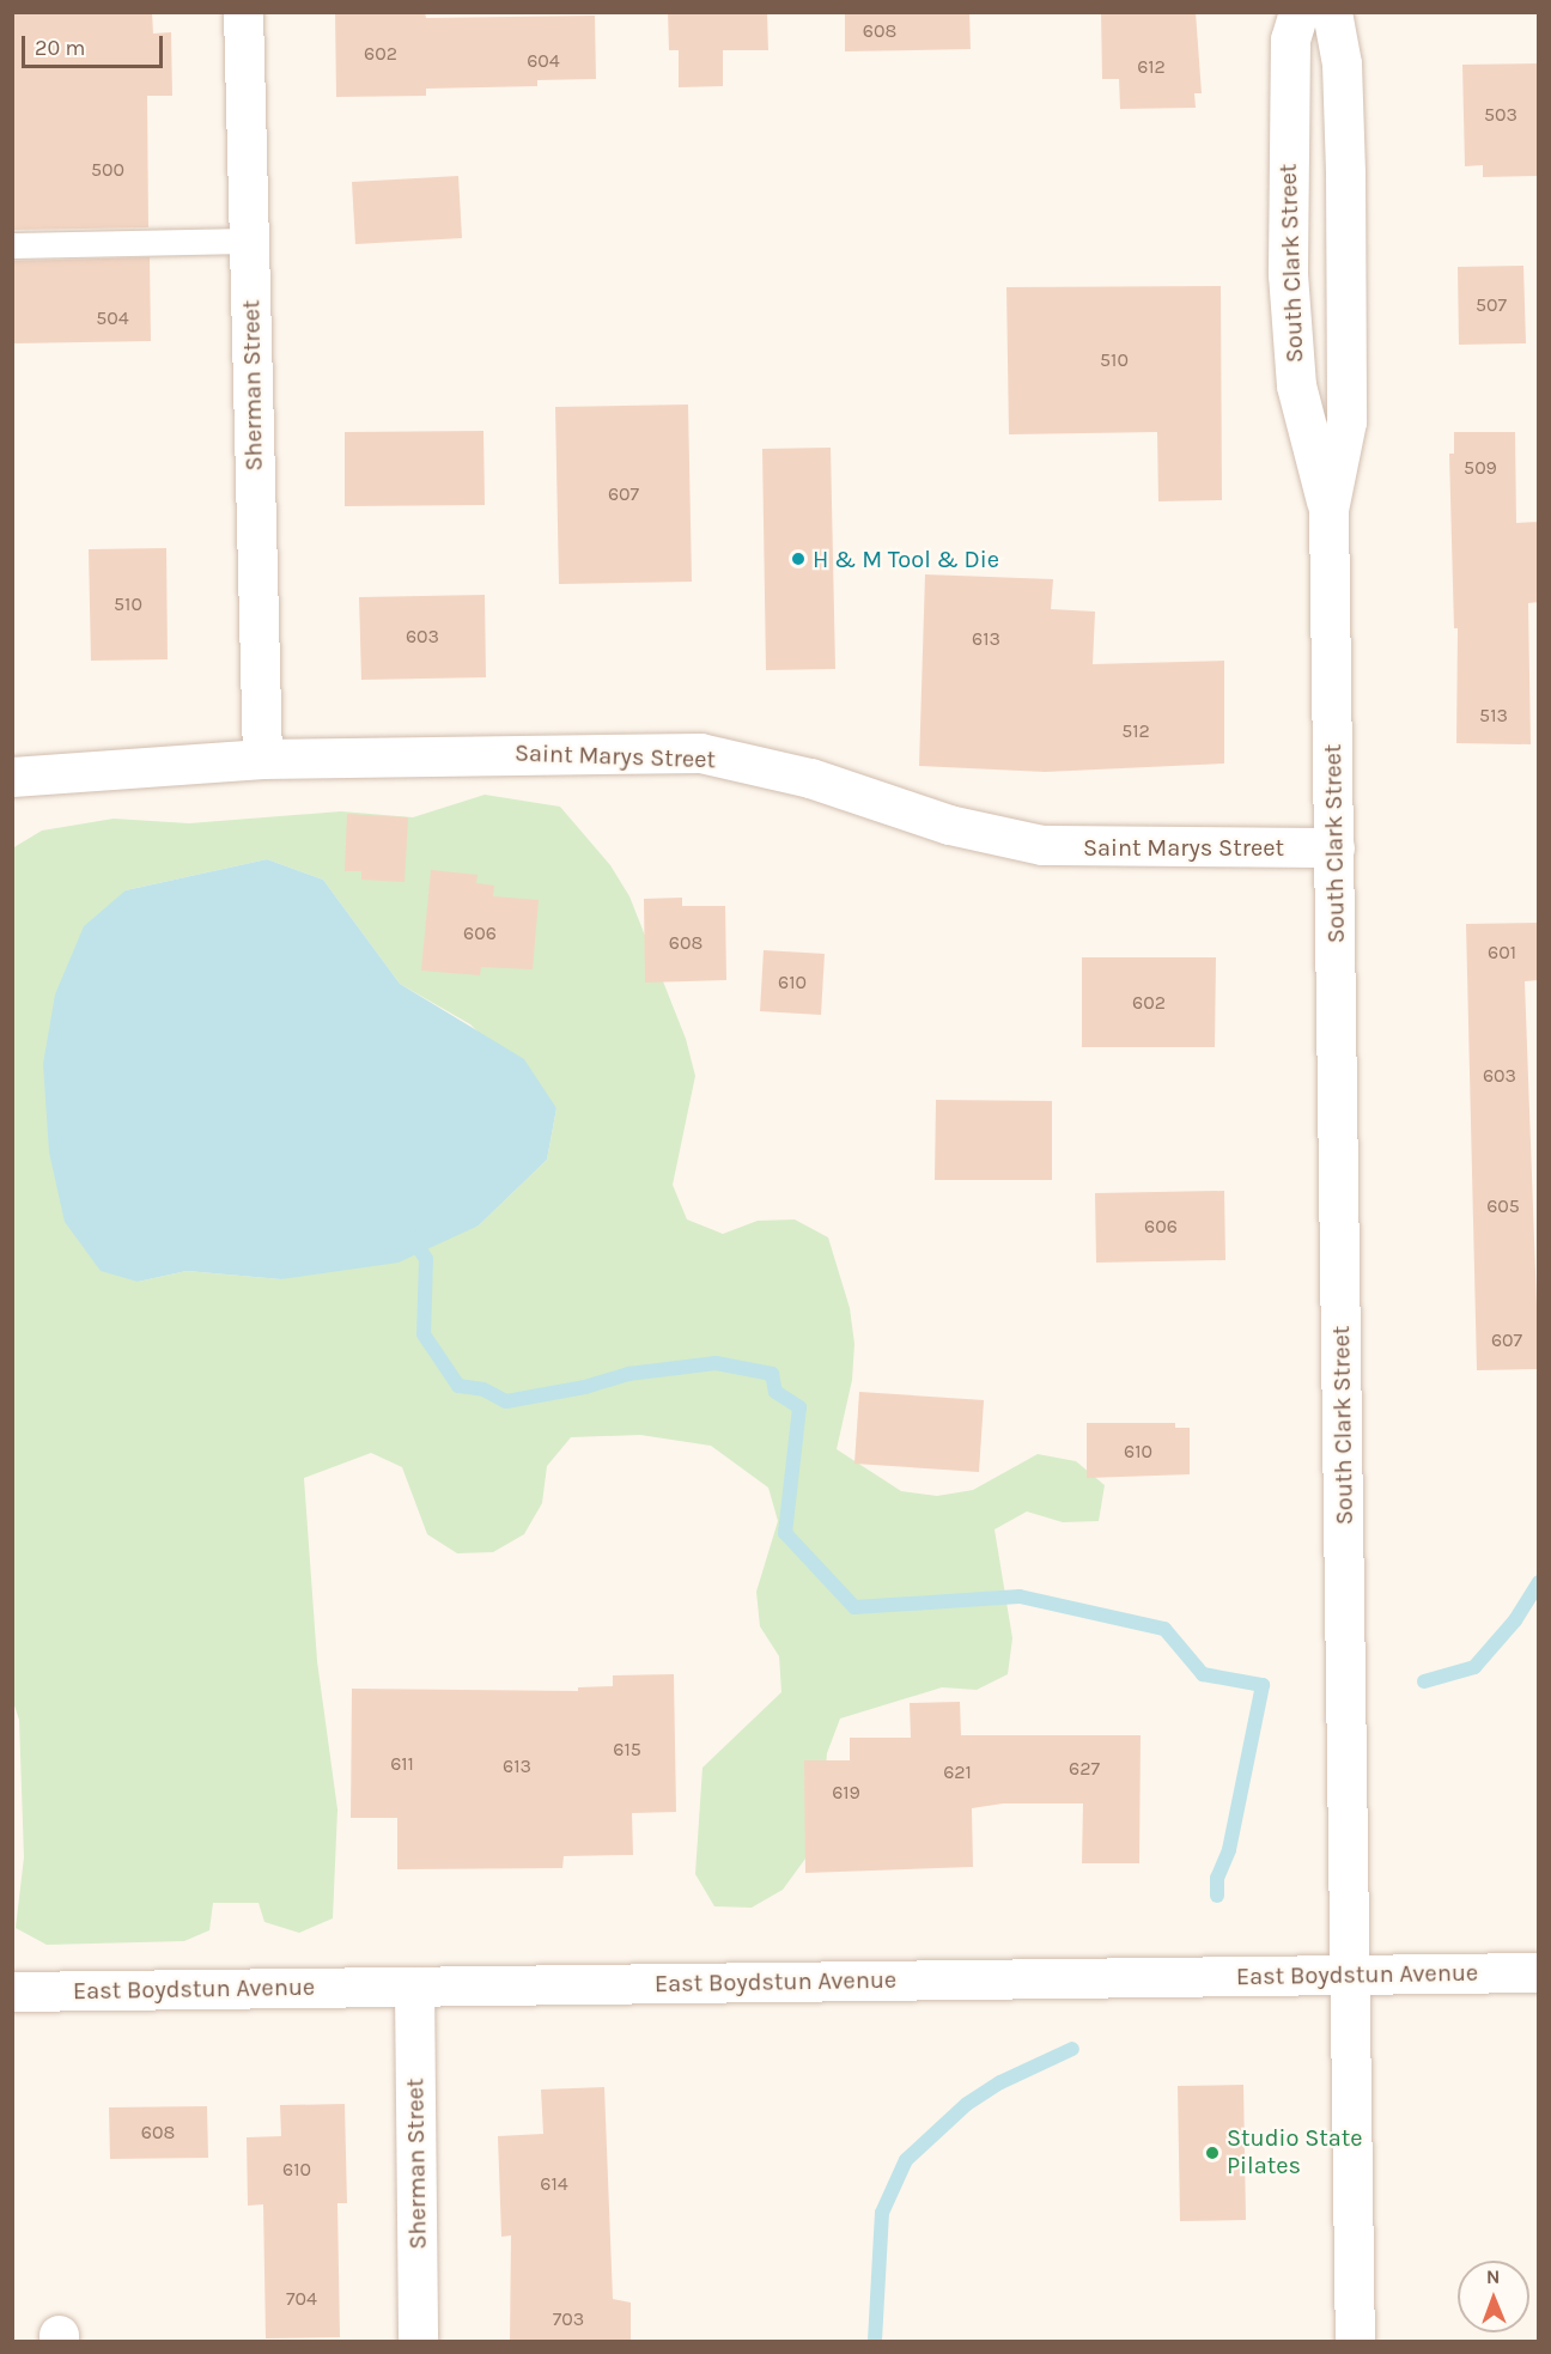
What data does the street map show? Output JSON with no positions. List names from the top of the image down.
{
  "streets": {
    "street": [
      "South Clark Street",
      "Sherman Street",
      "Saint Marys Street",
      "East Boydstun Avenue"
    ]
  },
  "crossings": [
    ["South Clark Street", "Saint Marys Street"],
    ["South Clark Street", "East Boydstun Avenue"],
    ["Sherman Street", "Saint Marys Street"],
    ["Sherman Street", "East Boydstun Avenue"]
  ],
  "places": ["H & M Tool & Die", "Studio State Pilates"],
  "house_numbers": [
    "608",
    "602",
    "604",
    "612",
    "503",
    "500",
    "507",
    "504",
    "510",
    "509",
    "607",
    "510",
    "603",
    "613",
    "513",
    "512",
    "606",
    "608",
    "601",
    "610",
    "602",
    "603",
    "605",
    "606",
    "607",
    "610",
    "615",
    "611",
    "613",
    "627",
    "621",
    "619",
    "608",
    "610",
    "614",
    "704",
    "703"
  ],
  "scale_bar": "20 m",
  "north": "top"
}
